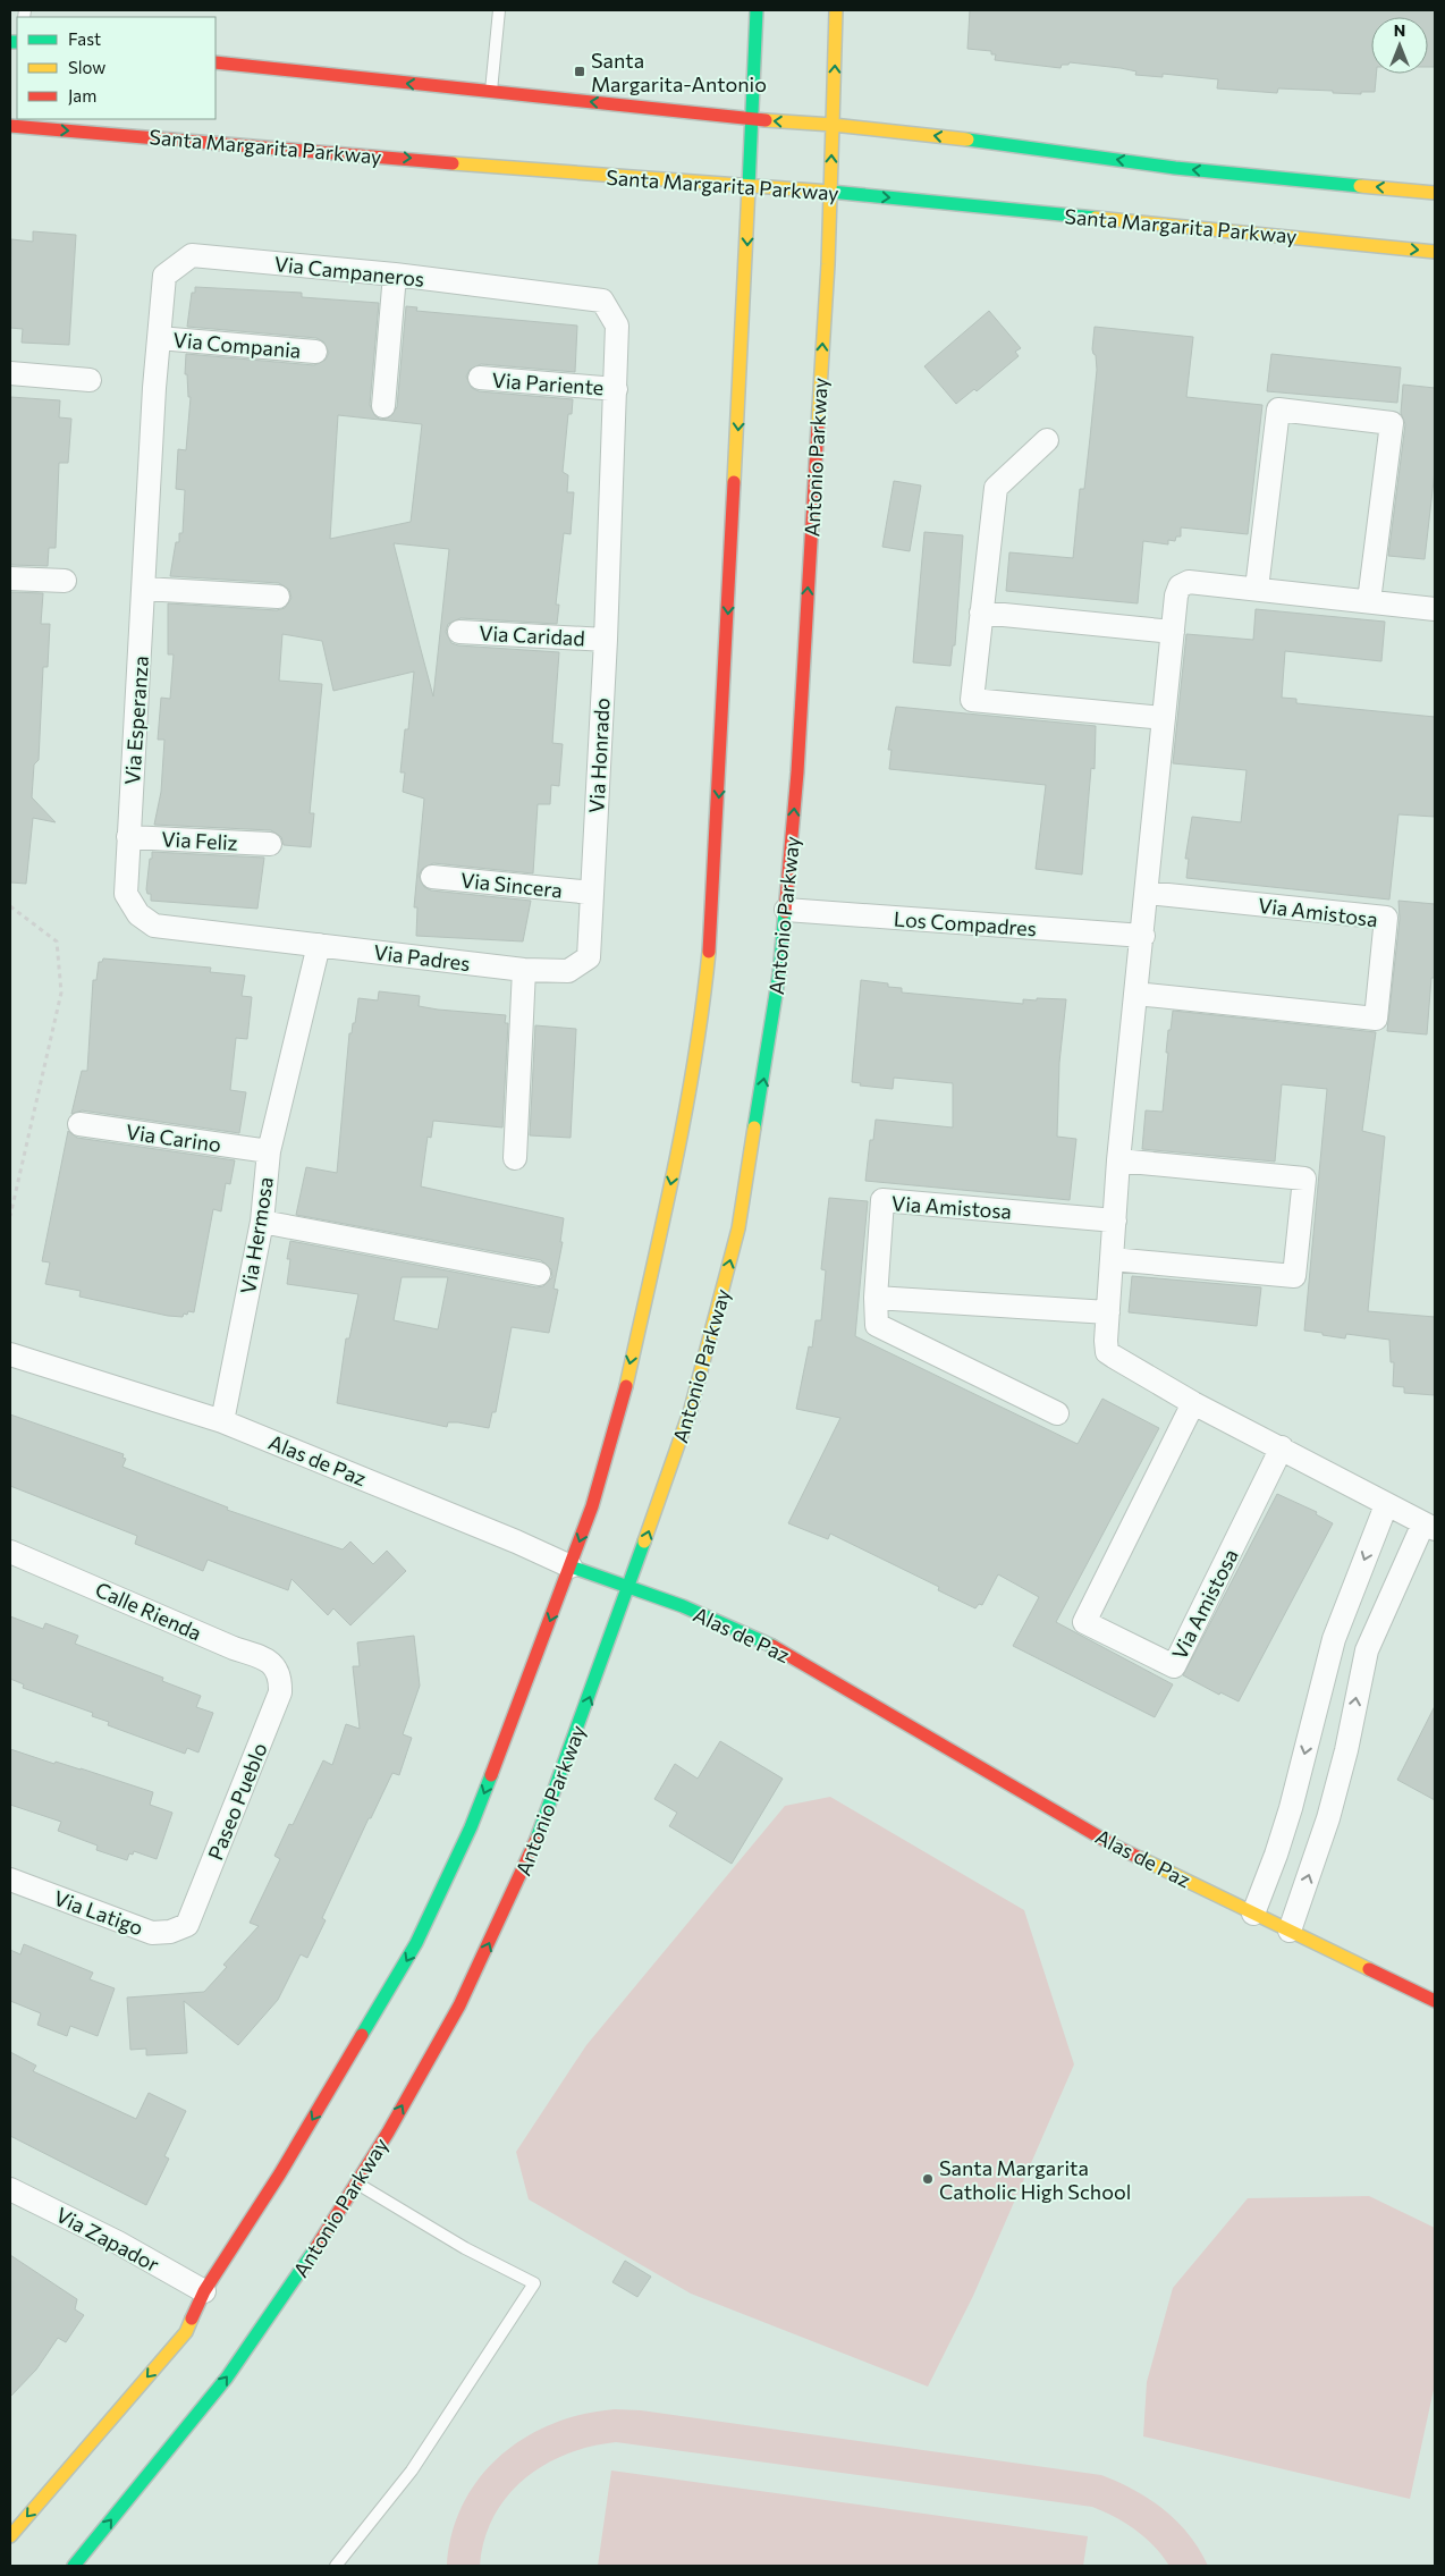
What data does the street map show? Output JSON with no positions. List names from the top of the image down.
{
  "streets": {
    "main road": ["Santa Margarita Parkway", "Antonio Parkway", "Alas de Paz"],
    "street": [
      "Via Campaneros",
      "Via Compania",
      "Via Pariente",
      "Via Caridad",
      "Via Esperanza",
      "Via Honrado",
      "Via Feliz",
      "Via Sincera",
      "Via Amistosa",
      "Los Compadres",
      "Via Padres",
      "Via Carino",
      "Via Hermosa",
      "Calle Rienda",
      "Paseo Pueblo",
      "Via Latigo",
      "Via Zapador"
    ]
  },
  "crossings": [
    ["Santa Margarita Parkway", "Antonio Parkway"],
    ["Via Campaneros", "Via Compania"],
    ["Via Campaneros", "Via Esperanza"],
    ["Via Campaneros", "Via Honrado"],
    ["Via Compania", "Via Esperanza"],
    ["Via Pariente", "Via Honrado"],
    ["Antonio Parkway", "Los Compadres"],
    ["Antonio Parkway", "Alas de Paz"],
    ["Via Caridad", "Via Honrado"],
    ["Via Esperanza", "Via Feliz"],
    ["Via Esperanza", "Via Padres"],
    ["Via Esperanza", "Via Hermosa"],
    ["Via Honrado", "Via Sincera"],
    ["Via Honrado", "Via Padres"],
    ["Via Padres", "Via Hermosa"],
    ["Via Carino", "Via Hermosa"],
    ["Via Hermosa", "Alas de Paz"],
    ["Calle Rienda", "Paseo Pueblo"],
    ["Paseo Pueblo", "Via Latigo"]
  ],
  "places": {
    "transit": ["Santa Margarita-Antonio"],
    "other": ["Santa Margarita Catholic High School"]
  },
  "legend": ["Fast", "Slow", "Jam"],
  "north": "top"
}
